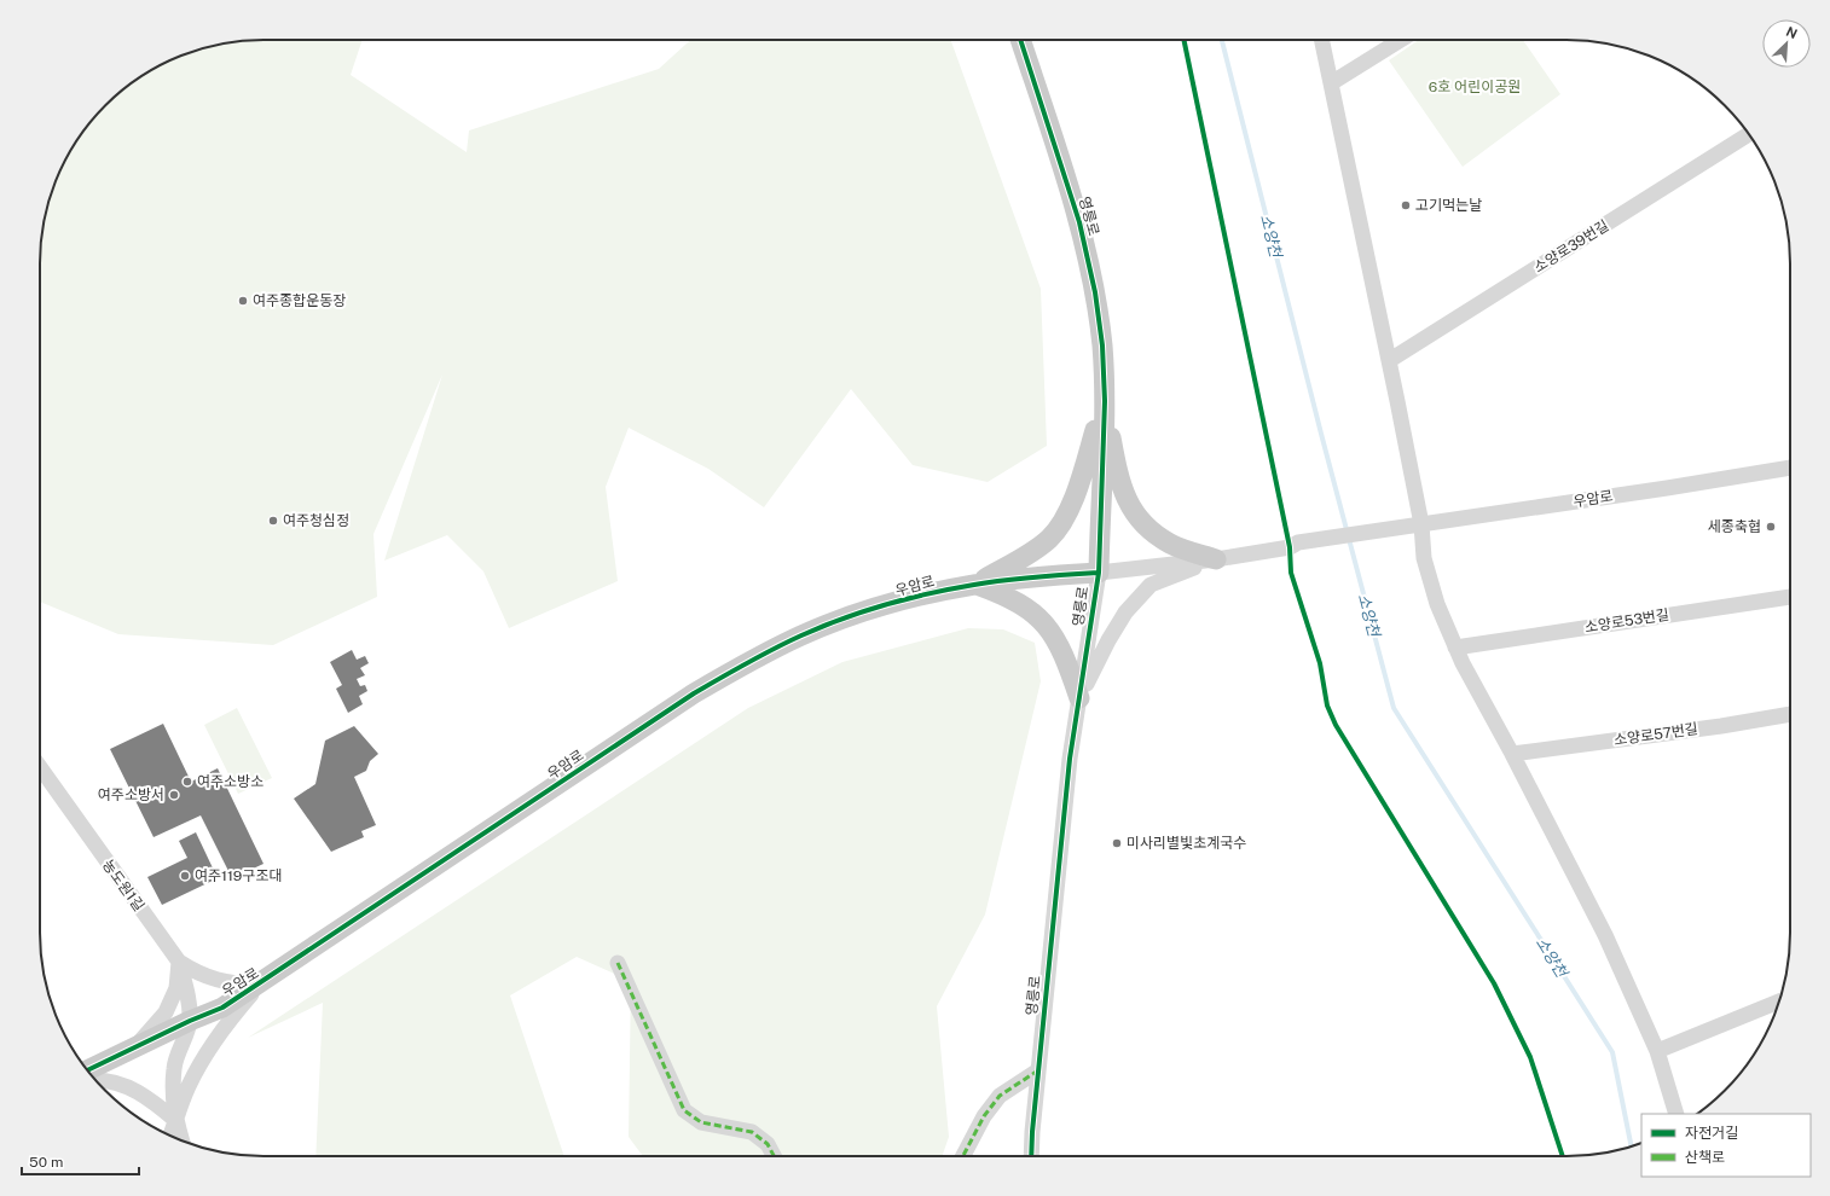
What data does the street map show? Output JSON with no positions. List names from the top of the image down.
{
  "streets": {
    "main road": ["영릉로", "우암로"],
    "street": [
      "소양로39번길",
      "소양로53번길",
      "소양로57번길",
      "농도원1길"
    ]
  },
  "crossings": [
    ["영릉로", "우암로"],
    ["우암로", "농도원1길"]
  ],
  "water": ["소양천"],
  "parks": ["6호 어린이공원"],
  "places": [
    "고기먹는날",
    "여주종합운동장",
    "여주청심정",
    "세종축협",
    "여주소방소",
    "여주소방서",
    "미사리별빛초계국수",
    "여주119구조대"
  ],
  "legend": ["자전거길", "산책로"],
  "scale_bar": "50 m",
  "north": "top right"
}
